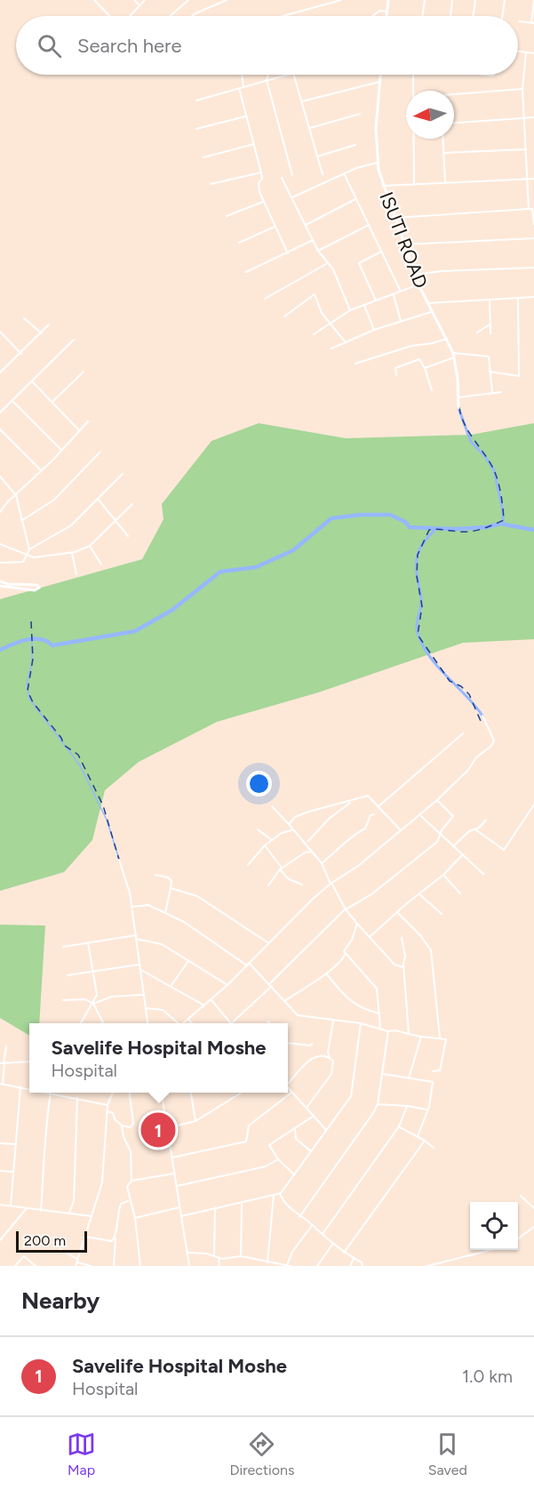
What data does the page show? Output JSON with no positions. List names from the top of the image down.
{
  "streets": {
    "street": ["ISUTI ROAD"]
  },
  "scale_bar": "200 m",
  "north": "left",
  "page": {
    "search": "Search here",
    "popup": ["Savelife Hospital Moshe", "Hospital"],
    "pins": "1",
    "scale": "200 m",
    "heading": "Nearby",
    "list": [
      {
        "mark": "1",
        "name": "Savelife Hospital Moshe",
        "note": "Hospital",
        "value": "1.0 km"
      }
    ],
    "nav": ["Map", "Directions", "Saved"]
  }
}
